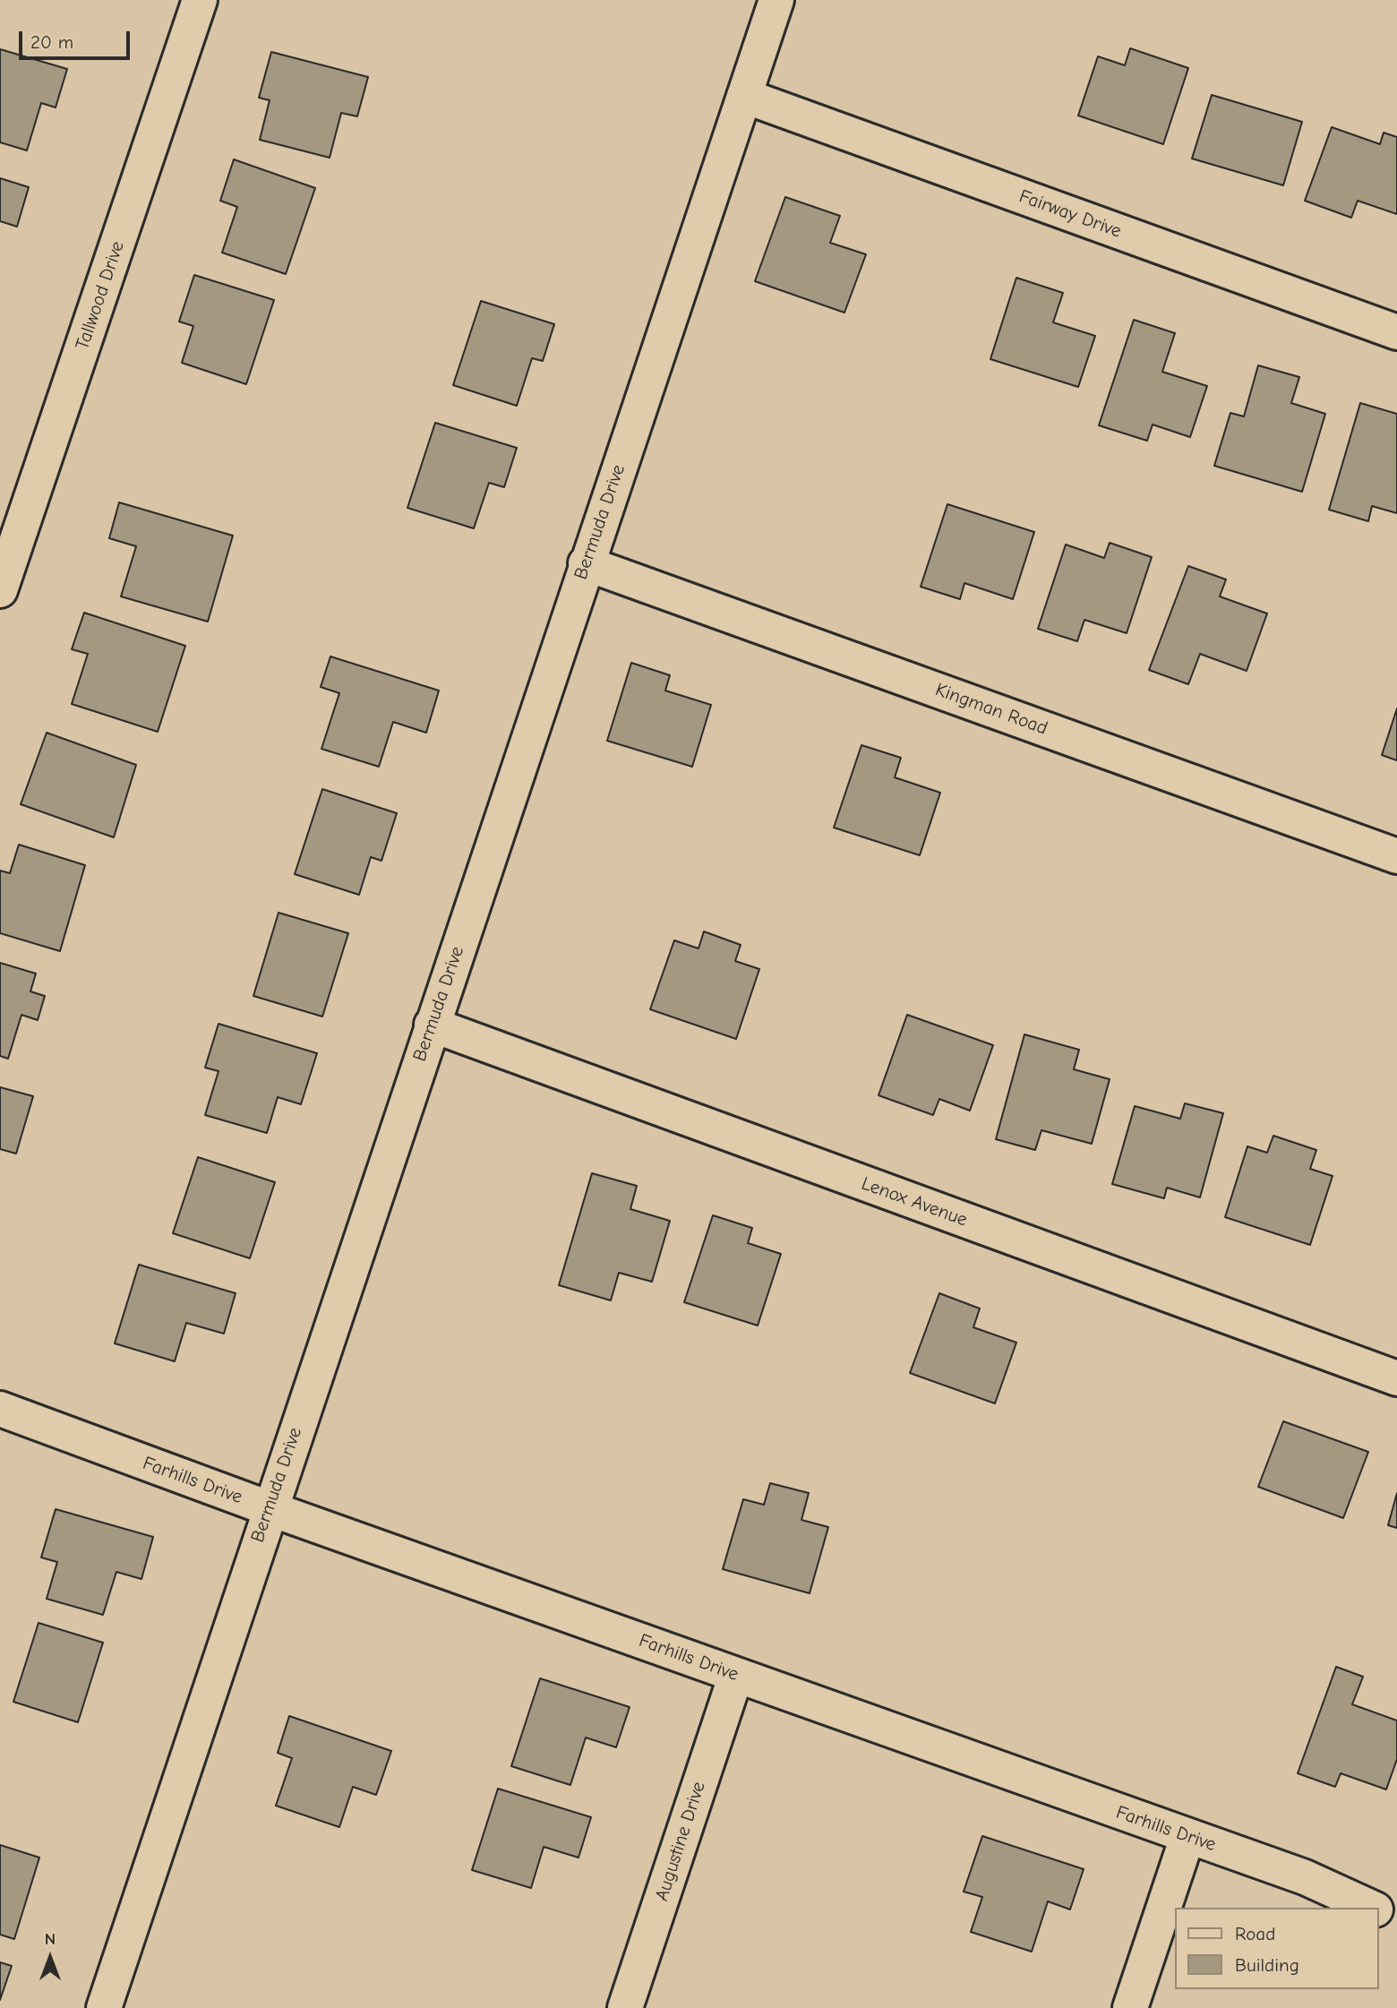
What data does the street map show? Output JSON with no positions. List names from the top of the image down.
{
  "streets": {
    "street": [
      "Fairway Drive",
      "Tallwood Drive",
      "Bermuda Drive",
      "Kingman Road",
      "Lenox Avenue",
      "Farhills Drive",
      "Augustine Drive"
    ]
  },
  "crossings": [
    ["Fairway Drive", "Bermuda Drive"],
    ["Bermuda Drive", "Kingman Road"],
    ["Bermuda Drive", "Lenox Avenue"],
    ["Bermuda Drive", "Farhills Drive"],
    ["Farhills Drive", "Augustine Drive"]
  ],
  "legend": ["Road", "Building"],
  "scale_bar": "20 m",
  "north": "top"
}
